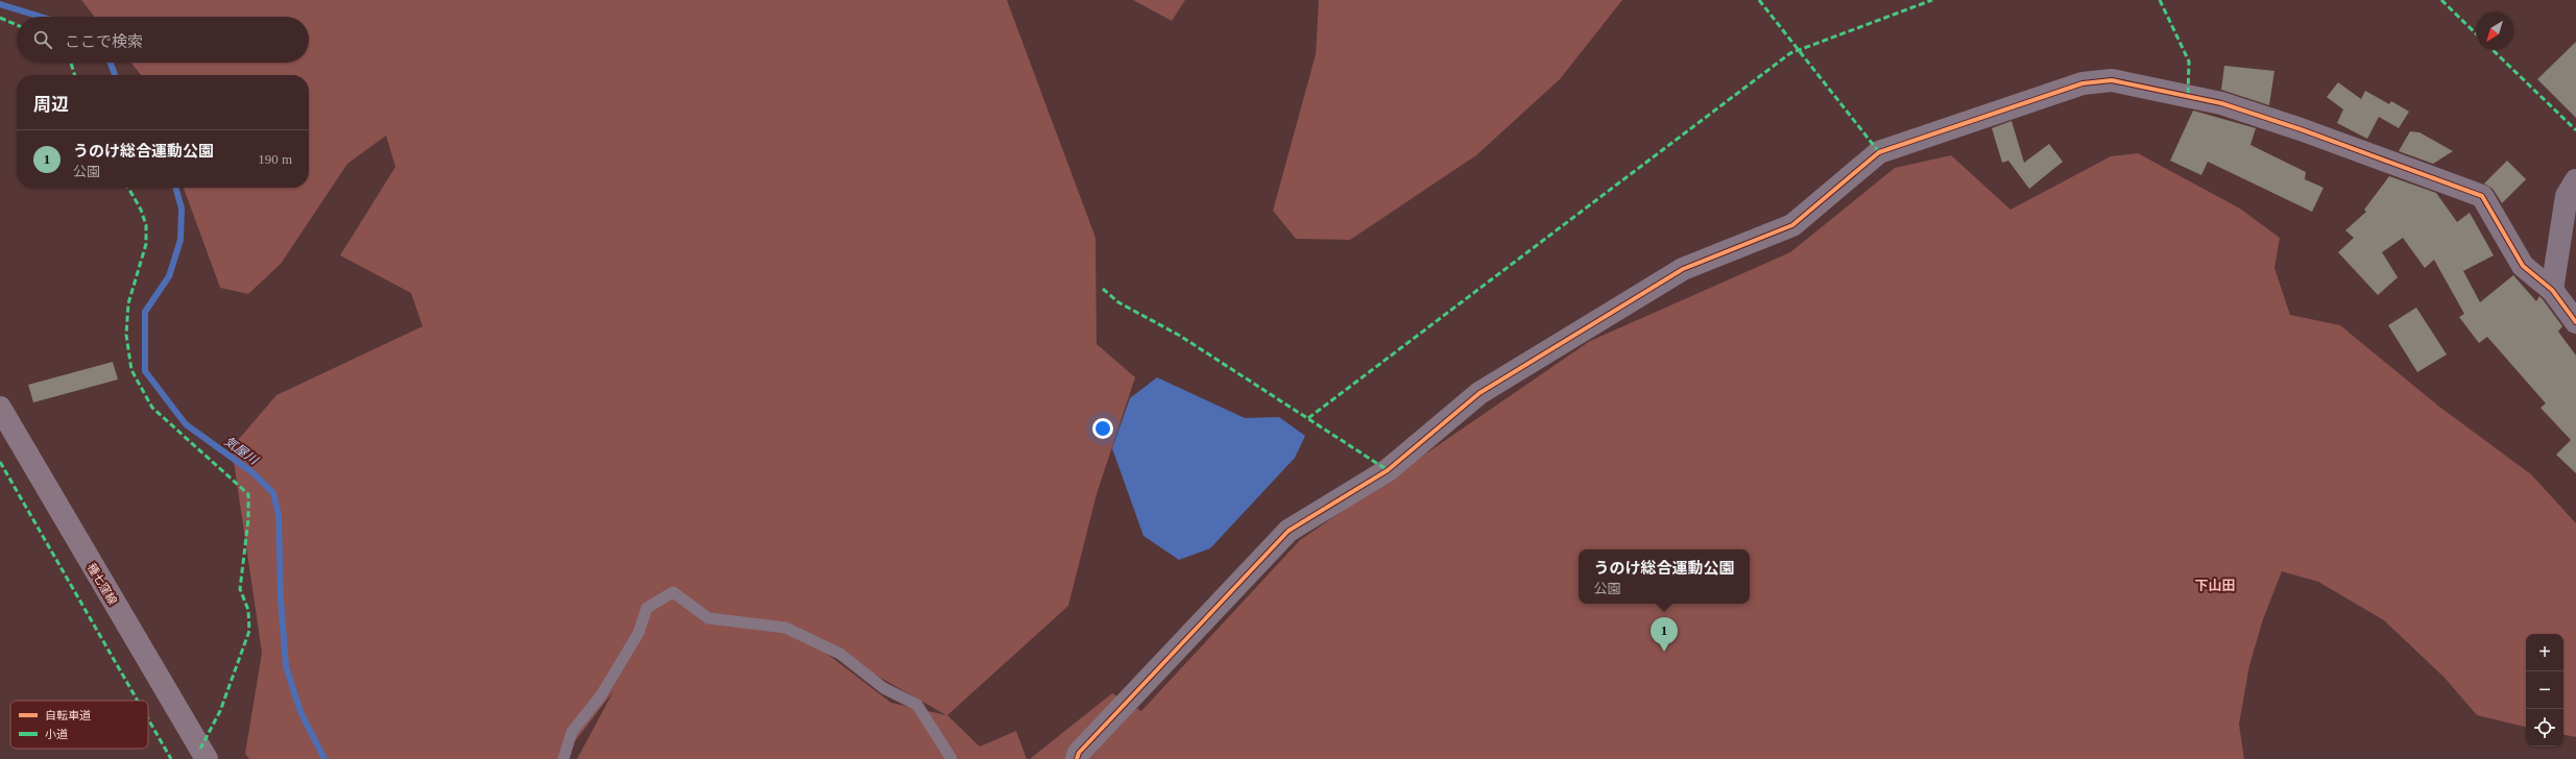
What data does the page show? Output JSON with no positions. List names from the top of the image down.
{
  "streets": {
    "main road": ["種七窪線"]
  },
  "districts": ["下山田"],
  "water": ["気屋川"],
  "legend": ["自転車道", "小道"],
  "north": "bottom left",
  "page": {
    "search": "ここで検索",
    "heading": "周辺",
    "list": [
      {
        "mark": "1",
        "name": "うのけ総合運動公園",
        "note": "公園",
        "value": "190 m"
      }
    ],
    "popup": ["うのけ総合運動公園", "公園"],
    "pins": "1",
    "map_buttons": ["+", "−"]
  }
}
